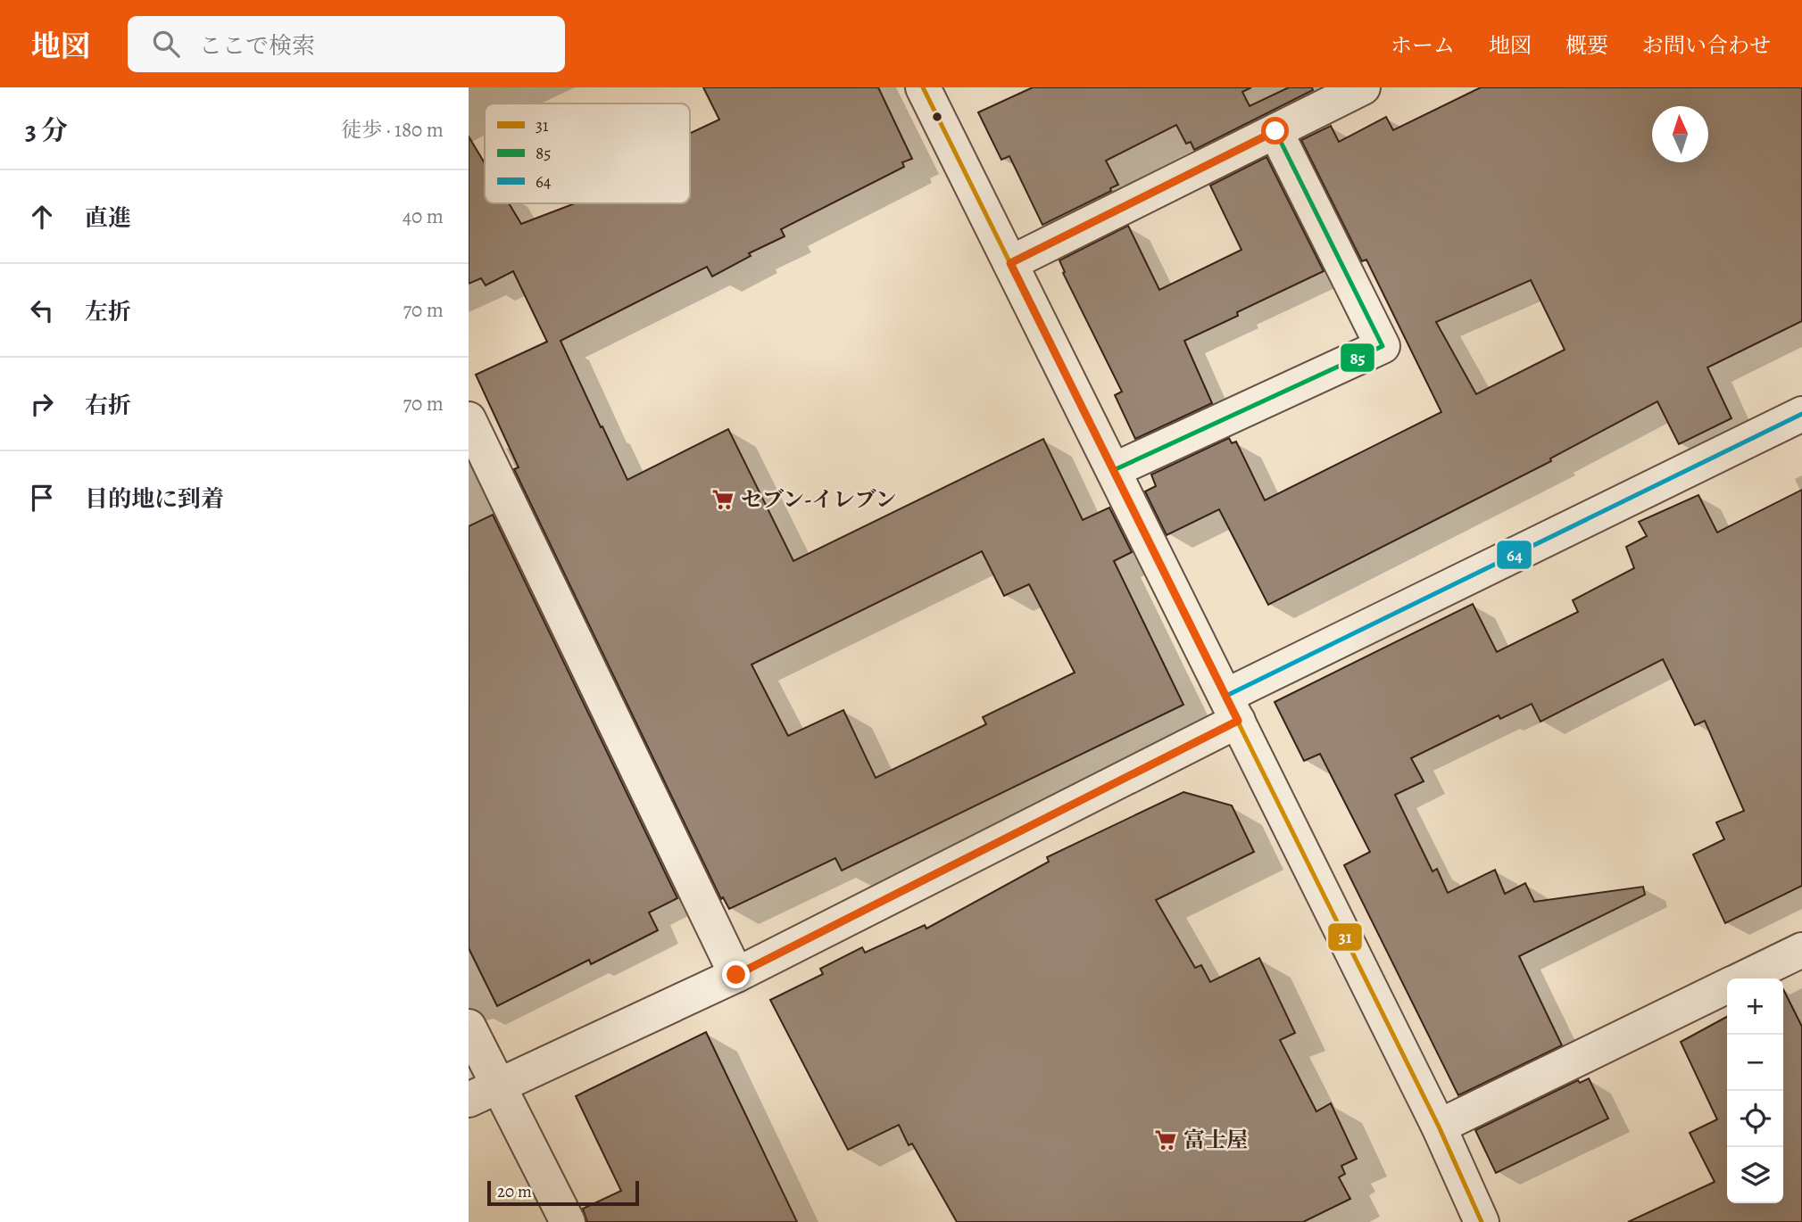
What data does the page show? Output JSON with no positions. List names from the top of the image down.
{
  "places": {
    "supermarket": ["セブン-イレブン", "富士屋"]
  },
  "lines": ["transit line 31", "transit line 85", "transit line 64"],
  "legend": ["31", "85", "64"],
  "scale_bar": "20 m",
  "north": "top",
  "page": {
    "header": "地図",
    "search": "ここで検索",
    "nav": [
      "ホーム",
      "地図",
      "概要",
      "お問い合わせ"
    ],
    "heading": ["3 分", "徒歩 · 180 m"],
    "list": [
      ["直進", "40 m"],
      ["左折", "70 m"],
      ["右折", "70 m"],
      "目的地に到着"
    ],
    "map_buttons": ["+", "−"],
    "scale": "20 m"
  }
}
